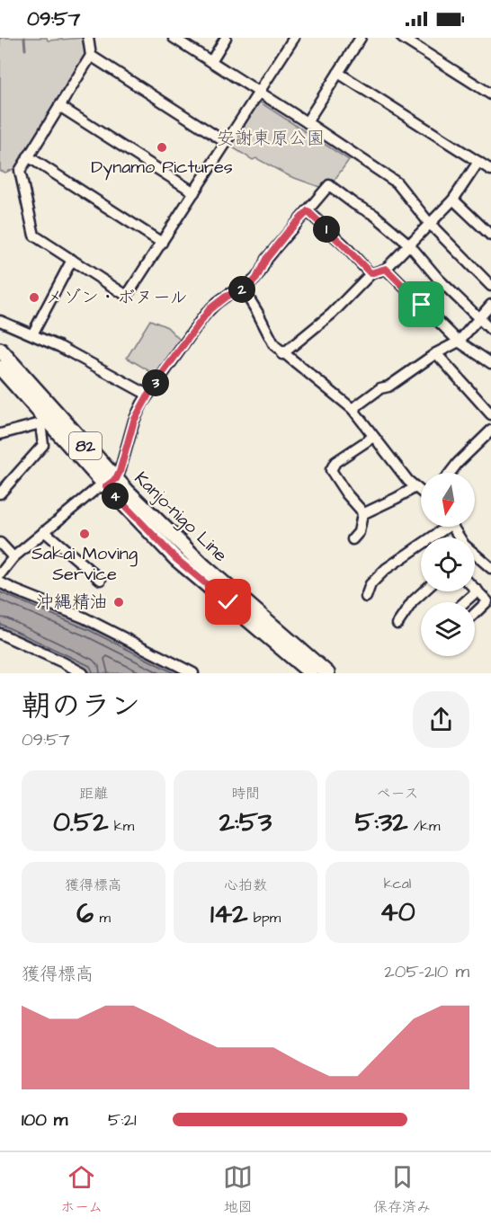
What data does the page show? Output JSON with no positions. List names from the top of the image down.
{
  "streets": {
    "main road": ["82", "Kanjo-nigo Line"]
  },
  "parks": ["安謝東原公園"],
  "places": [
    "Dynamo Pictures",
    "メゾン・ボヌール",
    "Sakai Moving Service",
    "沖縄精油"
  ],
  "north": "bottom",
  "page": {
    "status": "09:57",
    "pins": [
      "1",
      "2",
      "3",
      "4"
    ],
    "heading": ["朝のラン", "09:57"],
    "stats": [
      ["距離", "0.52 km"],
      ["時間", "2:53"],
      ["ペース", "5:32 /km"],
      ["獲得標高", "6 m"],
      ["心拍数", "142 bpm"],
      ["kcal", "40"]
    ],
    "chart": ["獲得標高", "205–210 m"],
    "list": [
      {
        "name": "100 m",
        "note": "5:21"
      }
    ],
    "tabs": ["ホーム", "地図", "保存済み"]
  }
}
